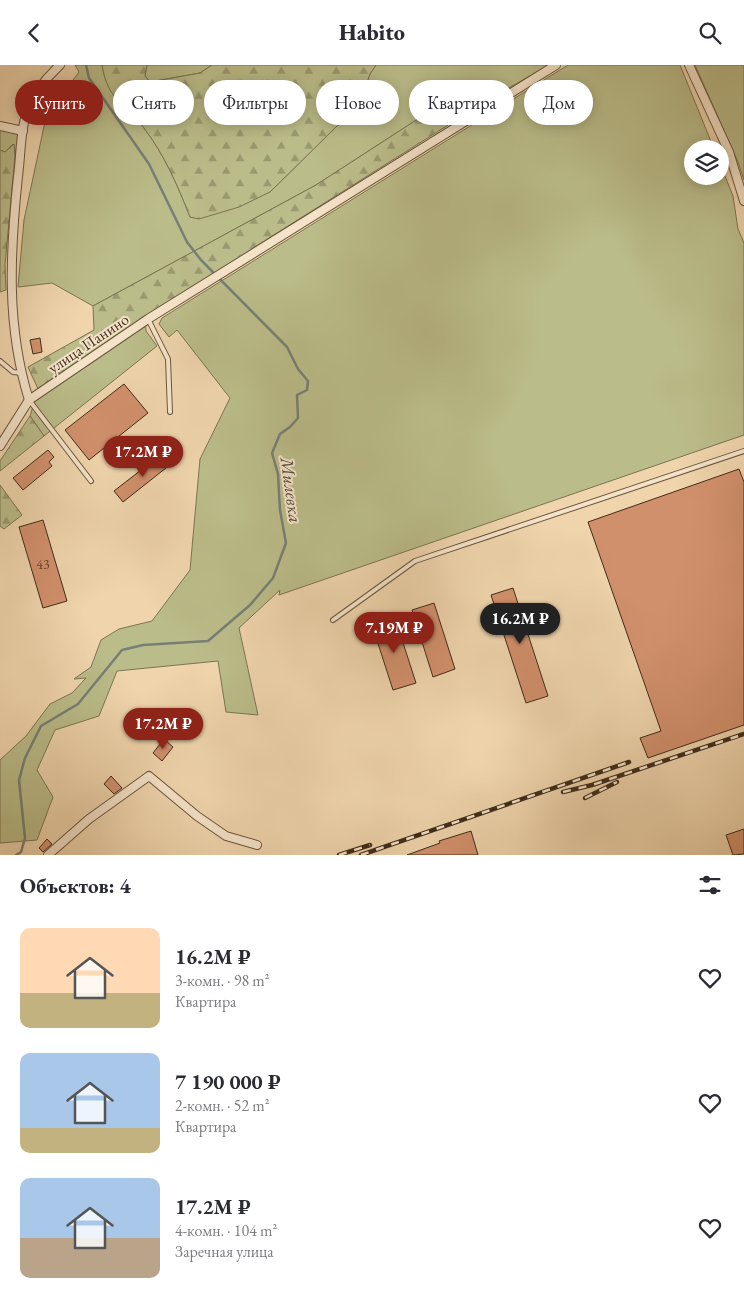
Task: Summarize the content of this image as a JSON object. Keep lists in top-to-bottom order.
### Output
{
  "streets": {
    "street": ["улица Панино"]
  },
  "water": ["Милевка"],
  "house_numbers": ["43"],
  "page": {
    "header": "Habito",
    "chip": [
      "Купить",
      "Снять",
      "Фильтры",
      "Новое",
      "Квартира",
      "Дом"
    ],
    "price": [
      "17.2M ₽",
      "16.2M ₽",
      "7.19M ₽",
      "17.2M ₽"
    ],
    "heading": "Объектов: 4",
    "list": [
      {
        "name": "16.2M ₽",
        "note": "3-комн. · 98 m² · Квартира"
      },
      {
        "name": "7 190 000 ₽",
        "note": "2-комн. · 52 m² · Квартира"
      },
      {
        "name": "17.2M ₽",
        "note": "4-комн. · 104 m² · Заречная улица"
      }
    ]
  }
}
